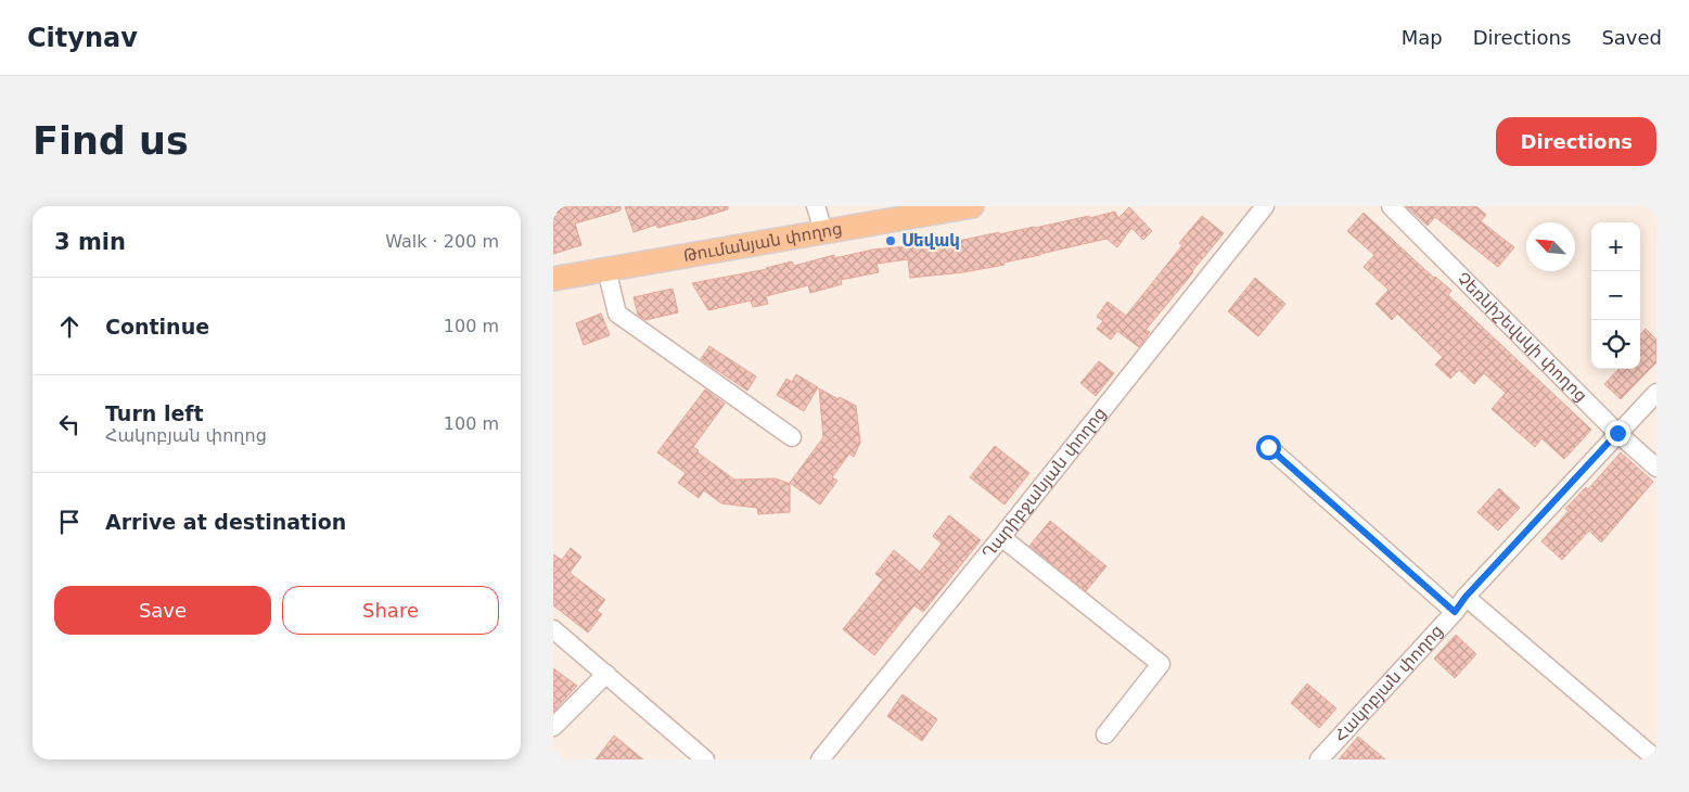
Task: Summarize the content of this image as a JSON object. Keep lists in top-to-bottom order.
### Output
{
  "streets": {
    "main road": ["Թումանյան փողոց"],
    "street": ["Չեռնիշեվսկի փողոց", "Ղարիբջանյան փողոց", "Հակոբյան փողոց"]
  },
  "crossings": [
    ["Չեռնիշեվսկի փողոց", "Հակոբյան փողոց"]
  ],
  "places": ["Սեվակ"],
  "north": "top left",
  "page": {
    "header": "Citynav",
    "nav": ["Map", "Directions", "Saved"],
    "buttons": [
      "Directions",
      ["Save", "Share"]
    ],
    "title": "Find us",
    "heading": ["3 min", "Walk · 200 m"],
    "map_buttons": ["+", "−"],
    "list": [
      ["Continue", "100 m"],
      ["Turn left", "Հակոբյան փողոց", "100 m"],
      "Arrive at destination"
    ]
  }
}
